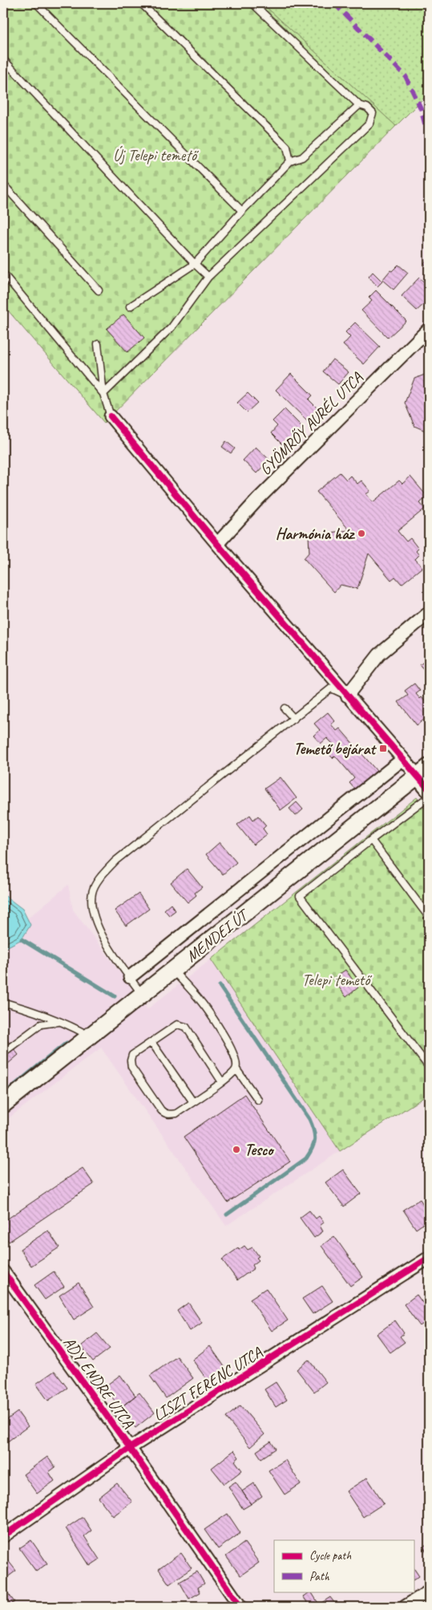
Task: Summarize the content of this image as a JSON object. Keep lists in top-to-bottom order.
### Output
{
  "streets": {
    "main road": ["MENDEI ÚT"],
    "street": ["GYÖMRŐY AURÉL UTCA", "ADY ENDRE UTCA", "LISZT FERENC UTCA"]
  },
  "crossings": [
    ["ADY ENDRE UTCA", "LISZT FERENC UTCA"]
  ],
  "parks": ["Új Telepi temető", "Telepi temető"],
  "places": {
    "other": ["Harmónia ház", "Tesco"],
    "transit": ["Temető bejárat"]
  },
  "legend": ["Cycle path", "Path"]
}
